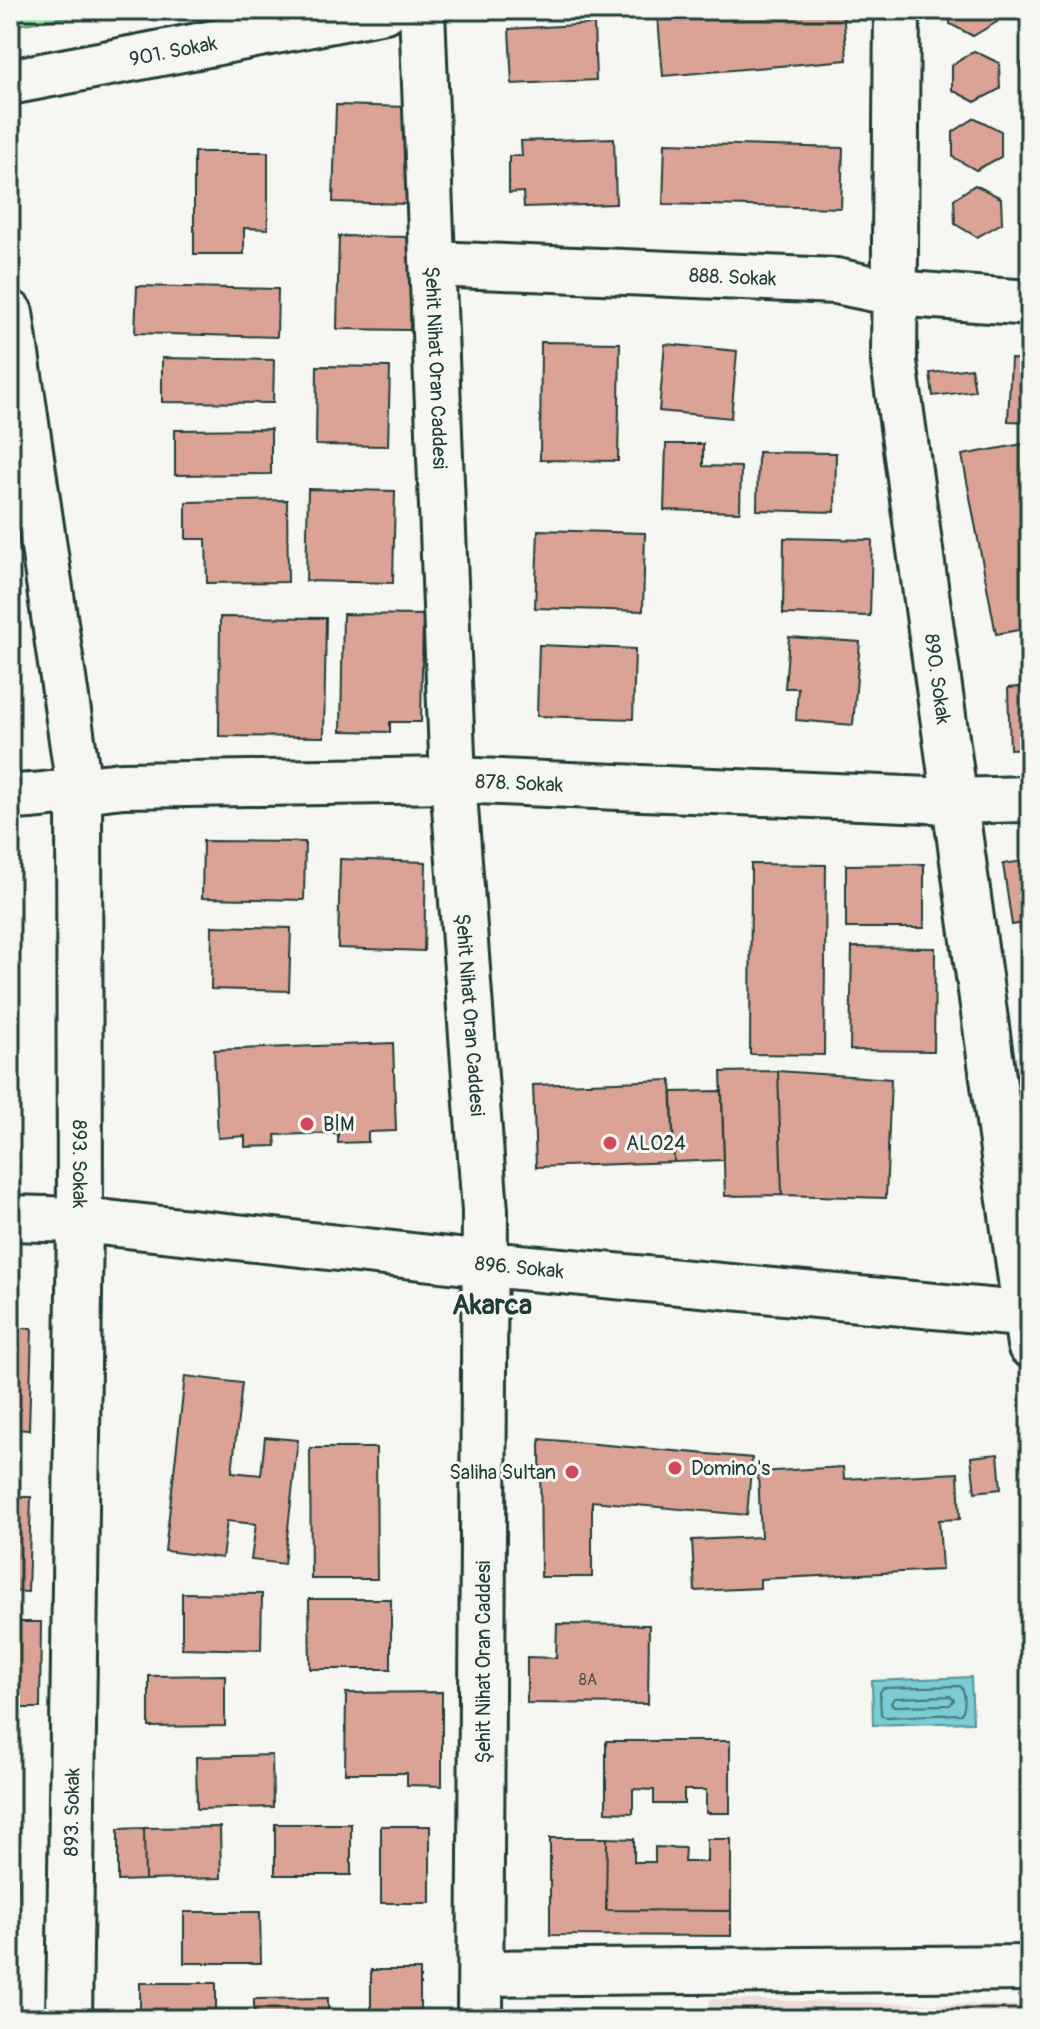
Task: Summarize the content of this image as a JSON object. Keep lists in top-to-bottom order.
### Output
{
  "streets": {
    "street": [
      "901. Sokak",
      "888. Sokak",
      "Şehit Nihat Oran Caddesi",
      "890. Sokak",
      "878. Sokak",
      "893. Sokak",
      "896. Sokak"
    ]
  },
  "crossings": [
    ["888. Sokak", "Şehit Nihat Oran Caddesi"],
    ["888. Sokak", "890. Sokak"],
    ["Şehit Nihat Oran Caddesi", "878. Sokak"],
    ["Şehit Nihat Oran Caddesi", "896. Sokak"],
    ["890. Sokak", "878. Sokak"],
    ["890. Sokak", "896. Sokak"],
    ["878. Sokak", "893. Sokak"],
    ["893. Sokak", "896. Sokak"]
  ],
  "districts": ["Akarca"],
  "places": [
    "BİM",
    "ALO24",
    "Domino's",
    "Saliha Sultan"
  ],
  "house_numbers": ["8A"]
}
